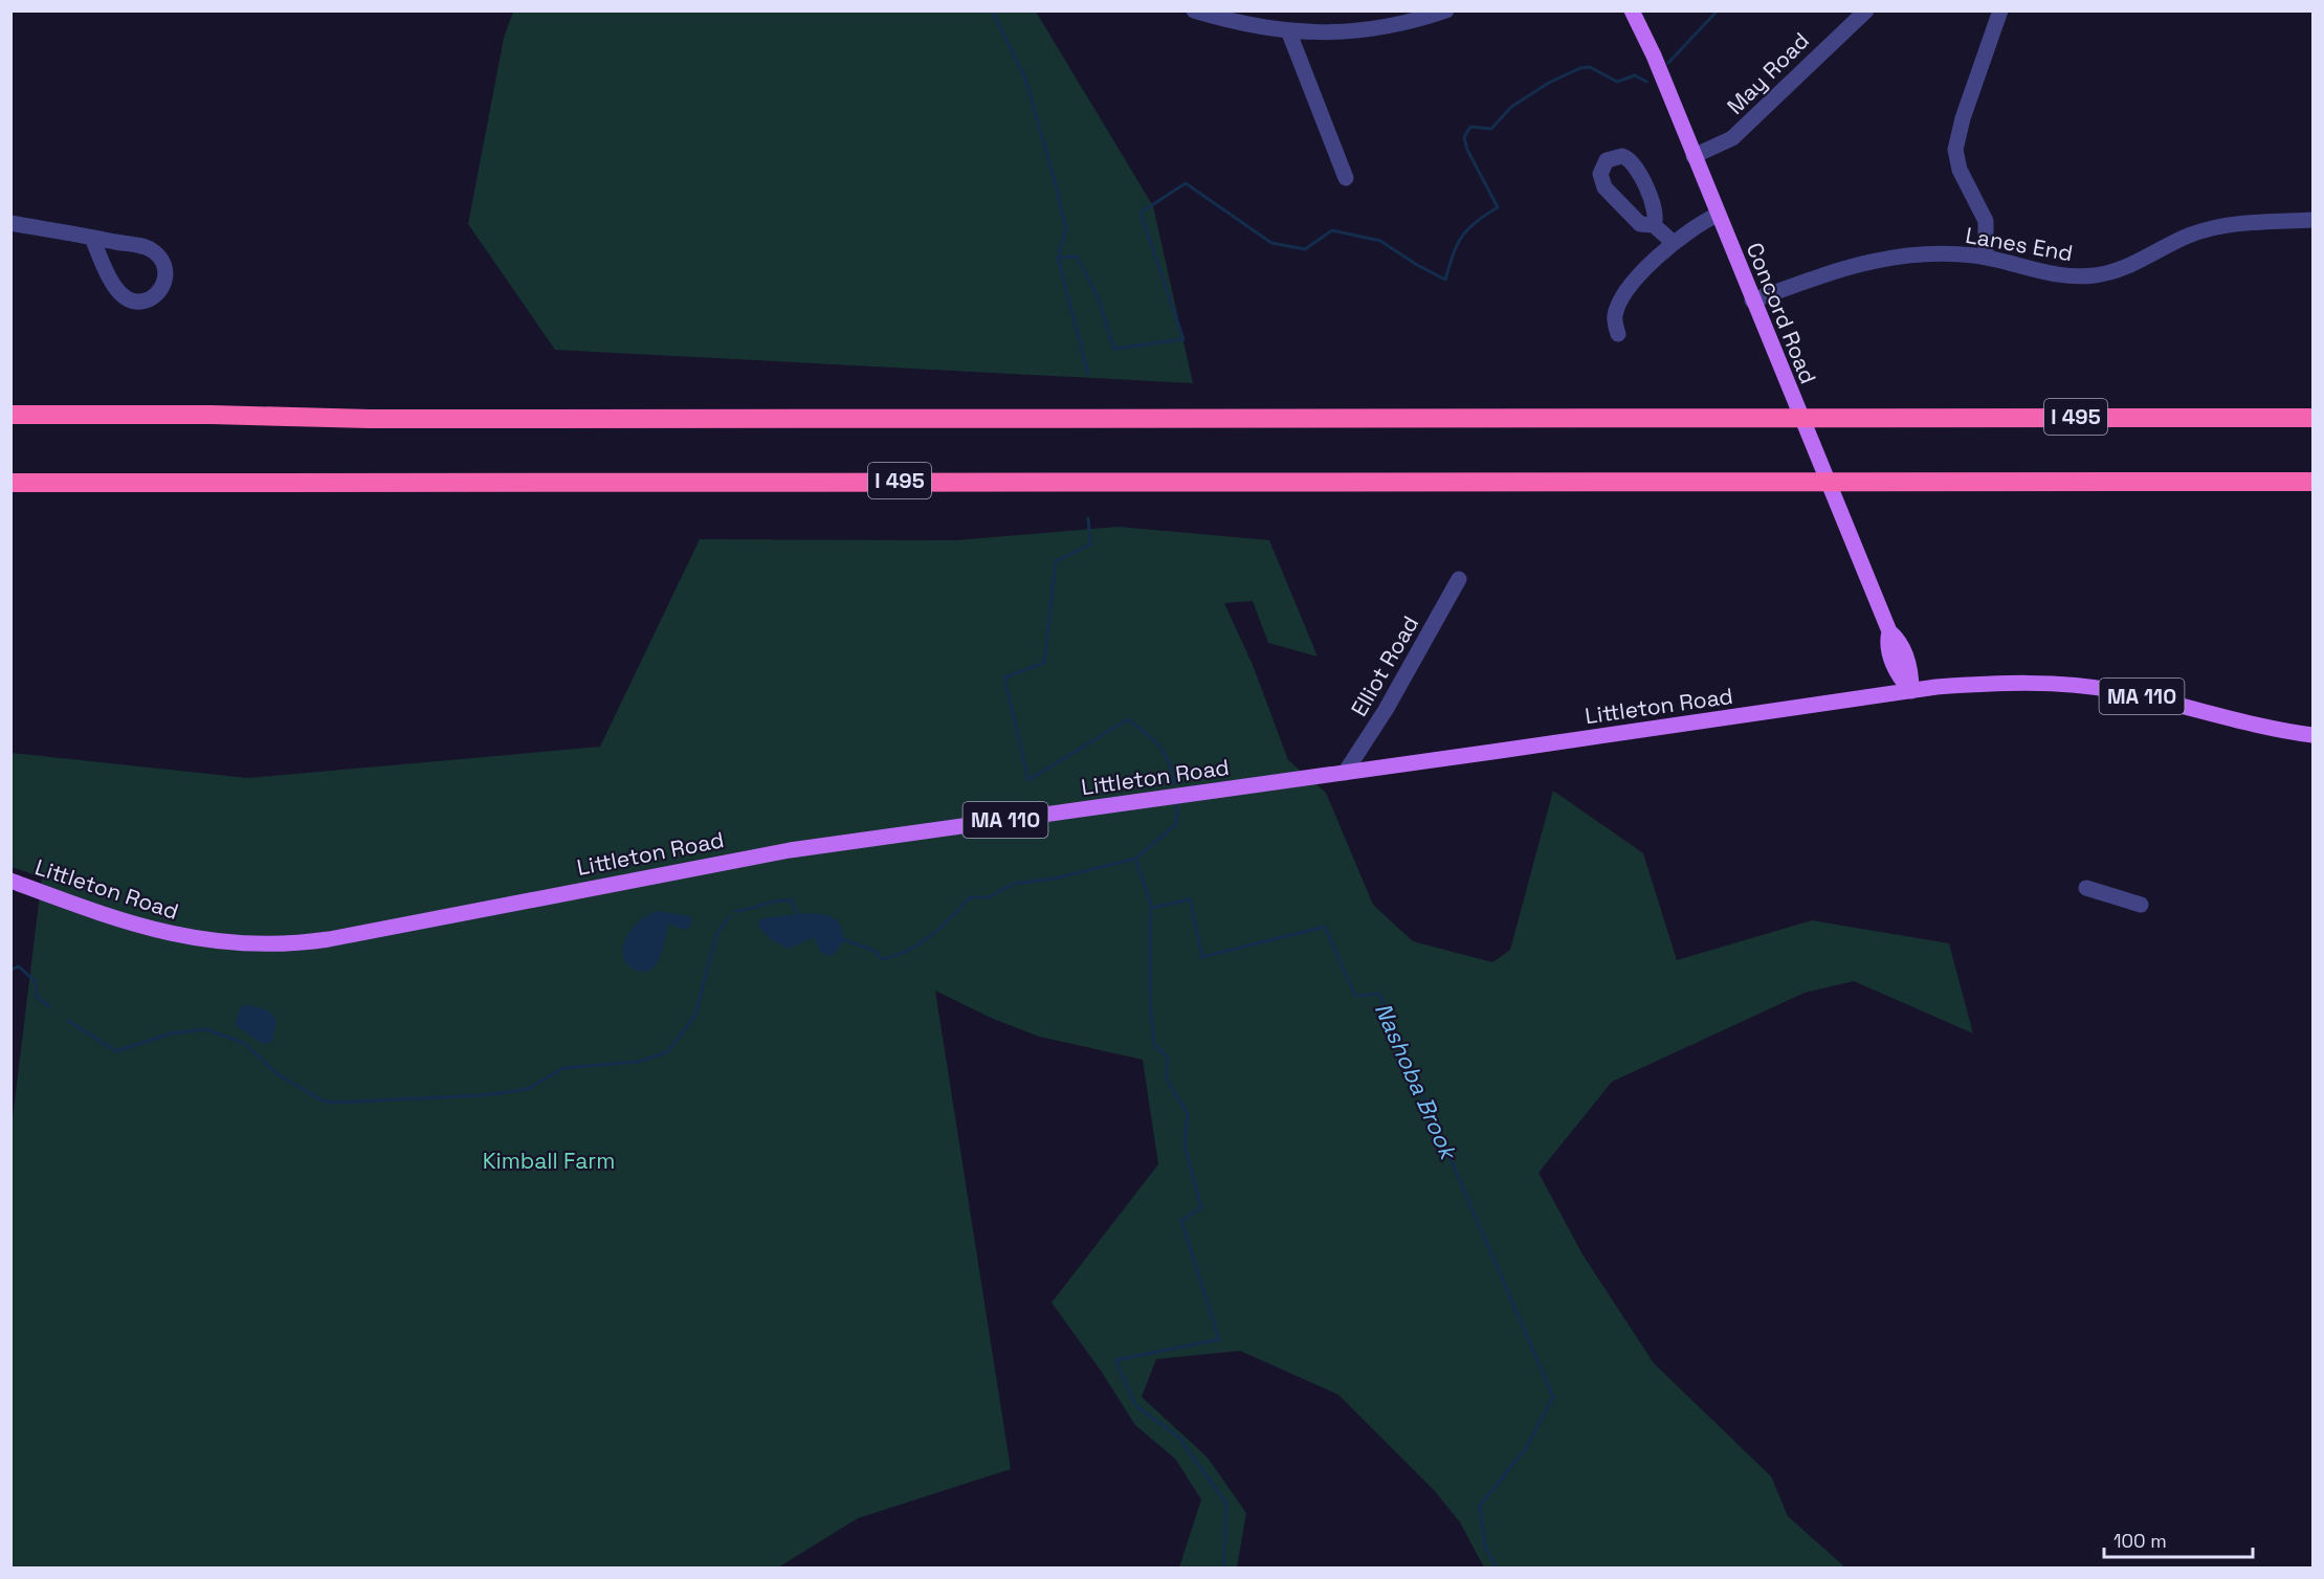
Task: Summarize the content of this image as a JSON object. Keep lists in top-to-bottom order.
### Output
{
  "streets": {
    "highway": ["I 495"],
    "main road": ["Concord Road", "MA 110", "Littleton Road"],
    "street": ["May Road", "Lanes End", "Elliot Road"]
  },
  "crossings": [
    ["May Road", "Concord Road"],
    ["Lanes End", "Concord Road"],
    ["Concord Road", "Littleton Road"],
    ["Elliot Road", "Littleton Road"]
  ],
  "water": ["Nashoba Brook"],
  "parks": ["Kimball Farm"],
  "scale_bar": "100 m"
}
